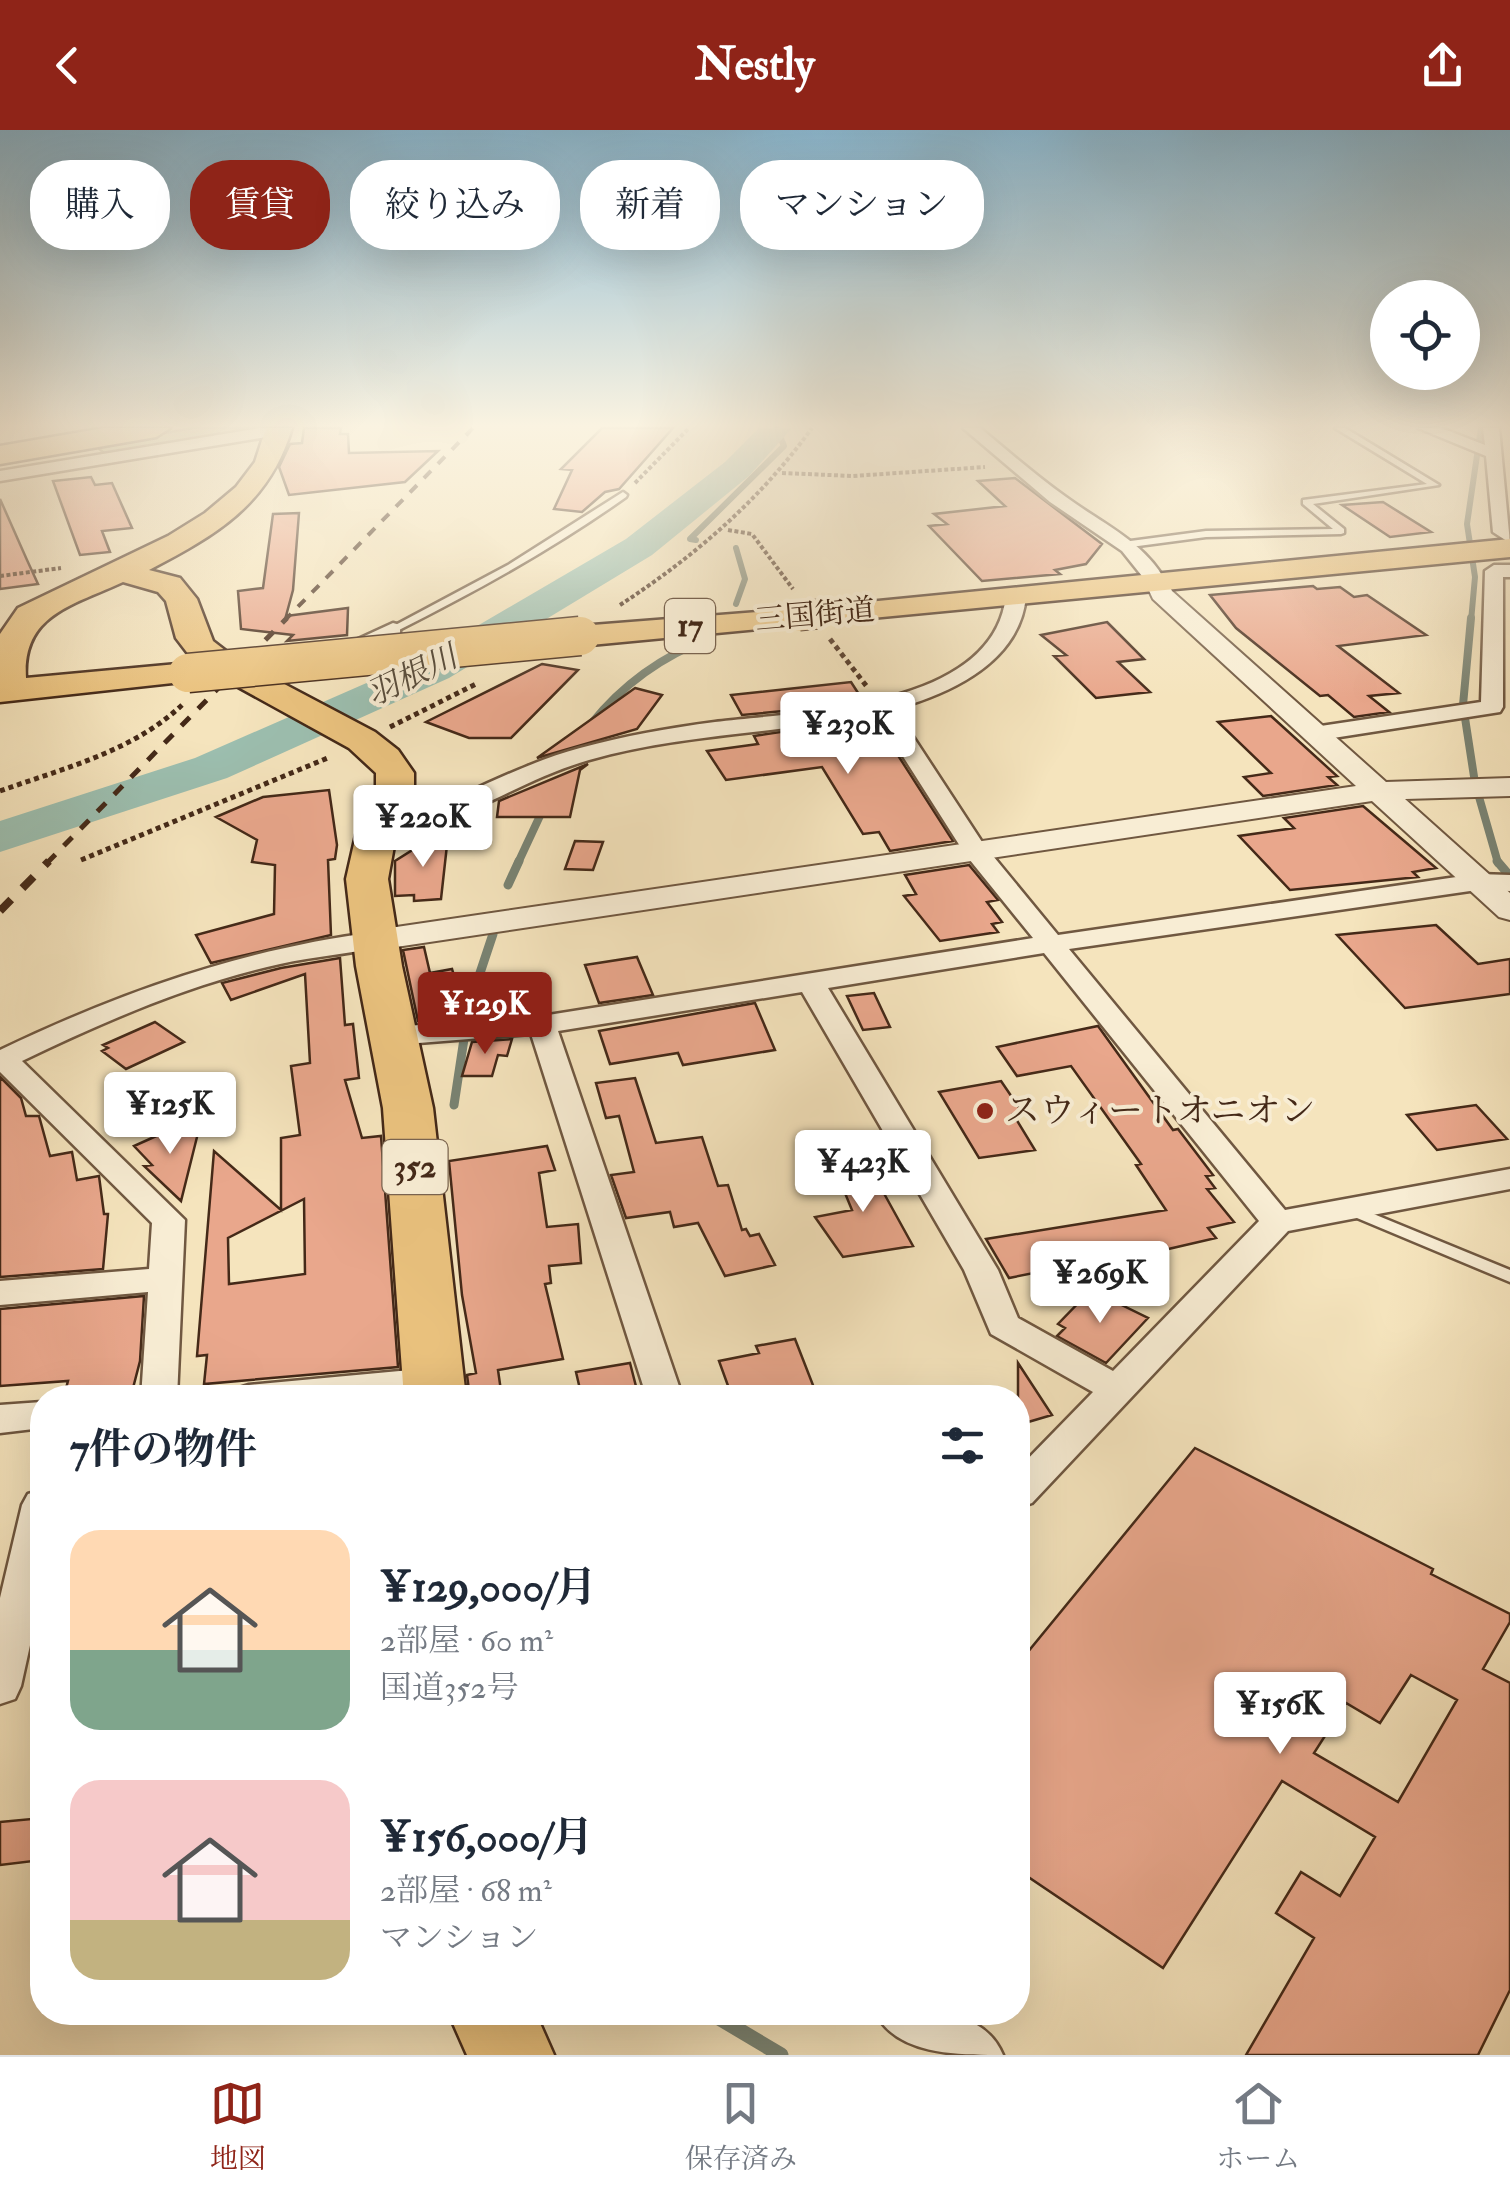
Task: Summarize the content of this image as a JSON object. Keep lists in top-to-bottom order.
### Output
{
  "streets": {
    "highway": ["三国街道", "17", "352"]
  },
  "water": ["羽根川"],
  "places": ["スウィートオニオン"],
  "page": {
    "header": "Nestly",
    "chip": [
      "購入",
      "賃貸",
      "絞り込み",
      "新着",
      "マンション"
    ],
    "price": [
      "¥230K",
      "¥220K",
      "¥129K",
      "¥125K",
      "¥423K",
      "¥269K",
      "¥156K"
    ],
    "heading": "7件の物件",
    "list": [
      {
        "name": "¥129,000/月",
        "note": "2部屋 · 60 m² · 国道352号"
      },
      {
        "name": "¥156,000/月",
        "note": "2部屋 · 68 m² · マンション"
      }
    ],
    "tabs": ["地図", "保存済み", "ホーム"]
  }
}
